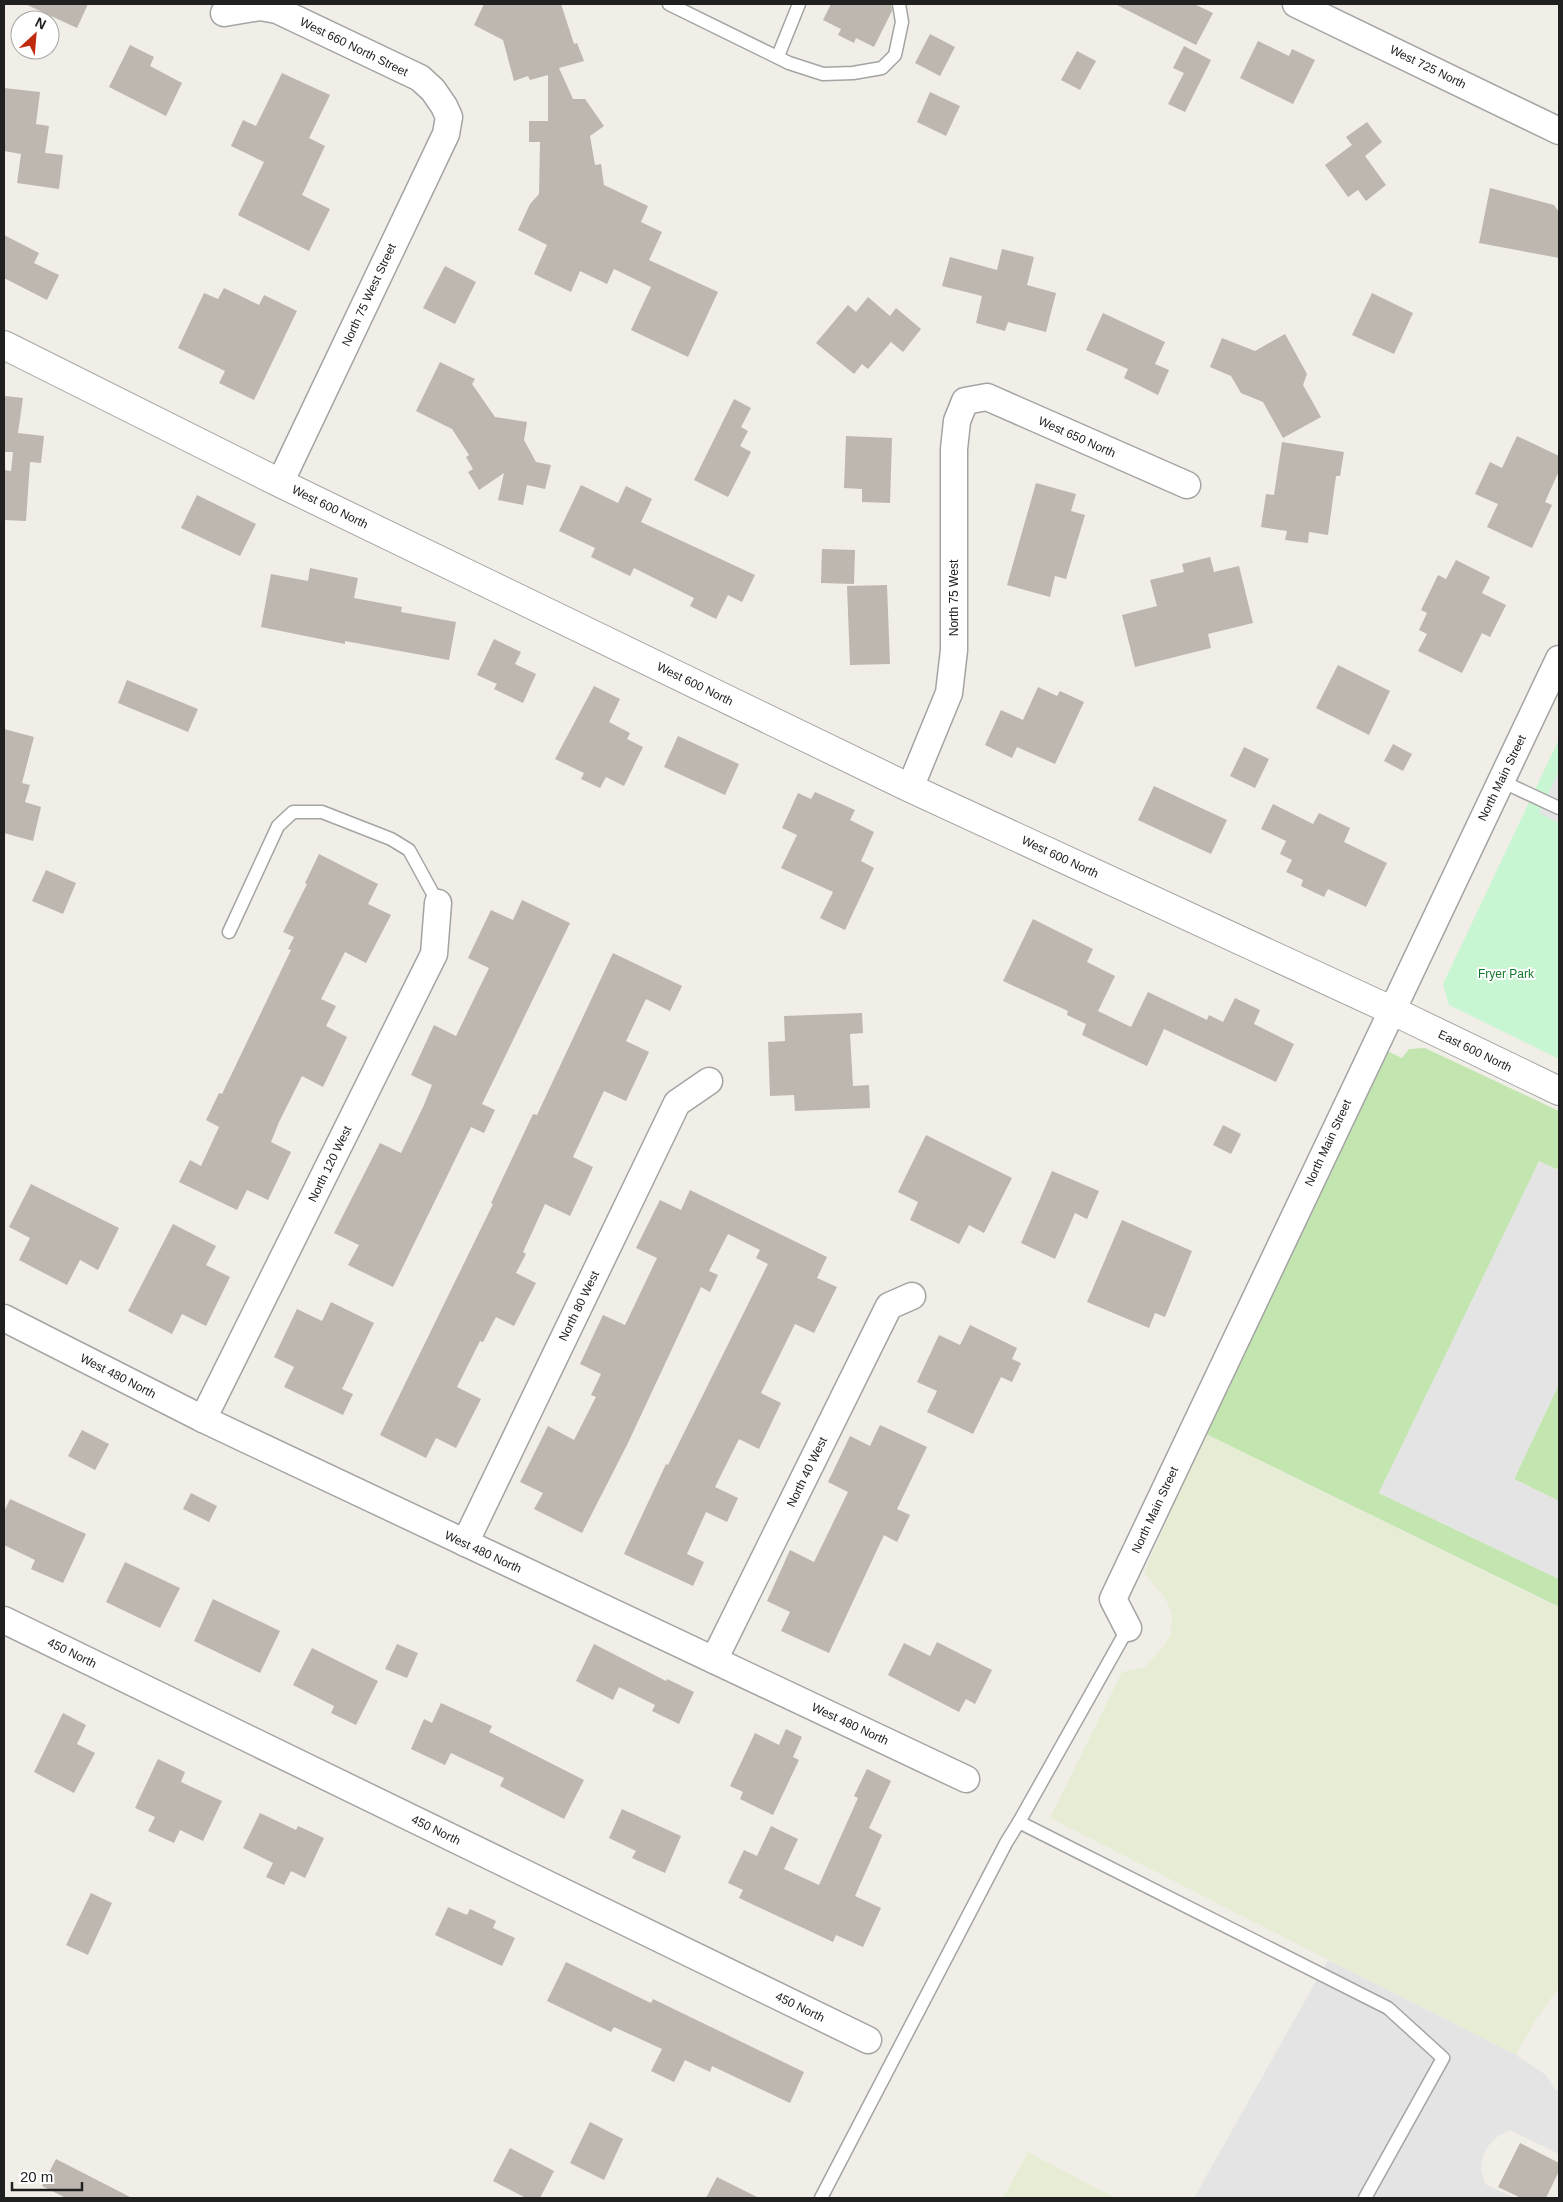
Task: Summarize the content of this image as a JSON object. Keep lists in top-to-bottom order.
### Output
{
  "streets": {
    "street": [
      "West 660 North Street",
      "West 725 North",
      "North 75 West Street",
      "West 650 North",
      "West 600 North",
      "North 75 West",
      "North Main Street",
      "East 600 North",
      "North 120 West",
      "North 80 West",
      "West 480 North",
      "North 40 West",
      "450 North"
    ]
  },
  "crossings": [
    ["West 660 North Street", "North 75 West Street"],
    ["North 75 West Street", "West 600 North"],
    ["West 650 North", "North 75 West"],
    ["West 600 North", "North 75 West"],
    ["West 600 North", "North Main Street"],
    ["West 600 North", "East 600 North"],
    ["North Main Street", "East 600 North"],
    ["North 120 West", "West 480 North"],
    ["North 80 West", "West 480 North"],
    ["West 480 North", "North 40 West"]
  ],
  "parks": ["Fryer Park"],
  "scale_bar": "20 m",
  "north": "top right"
}
